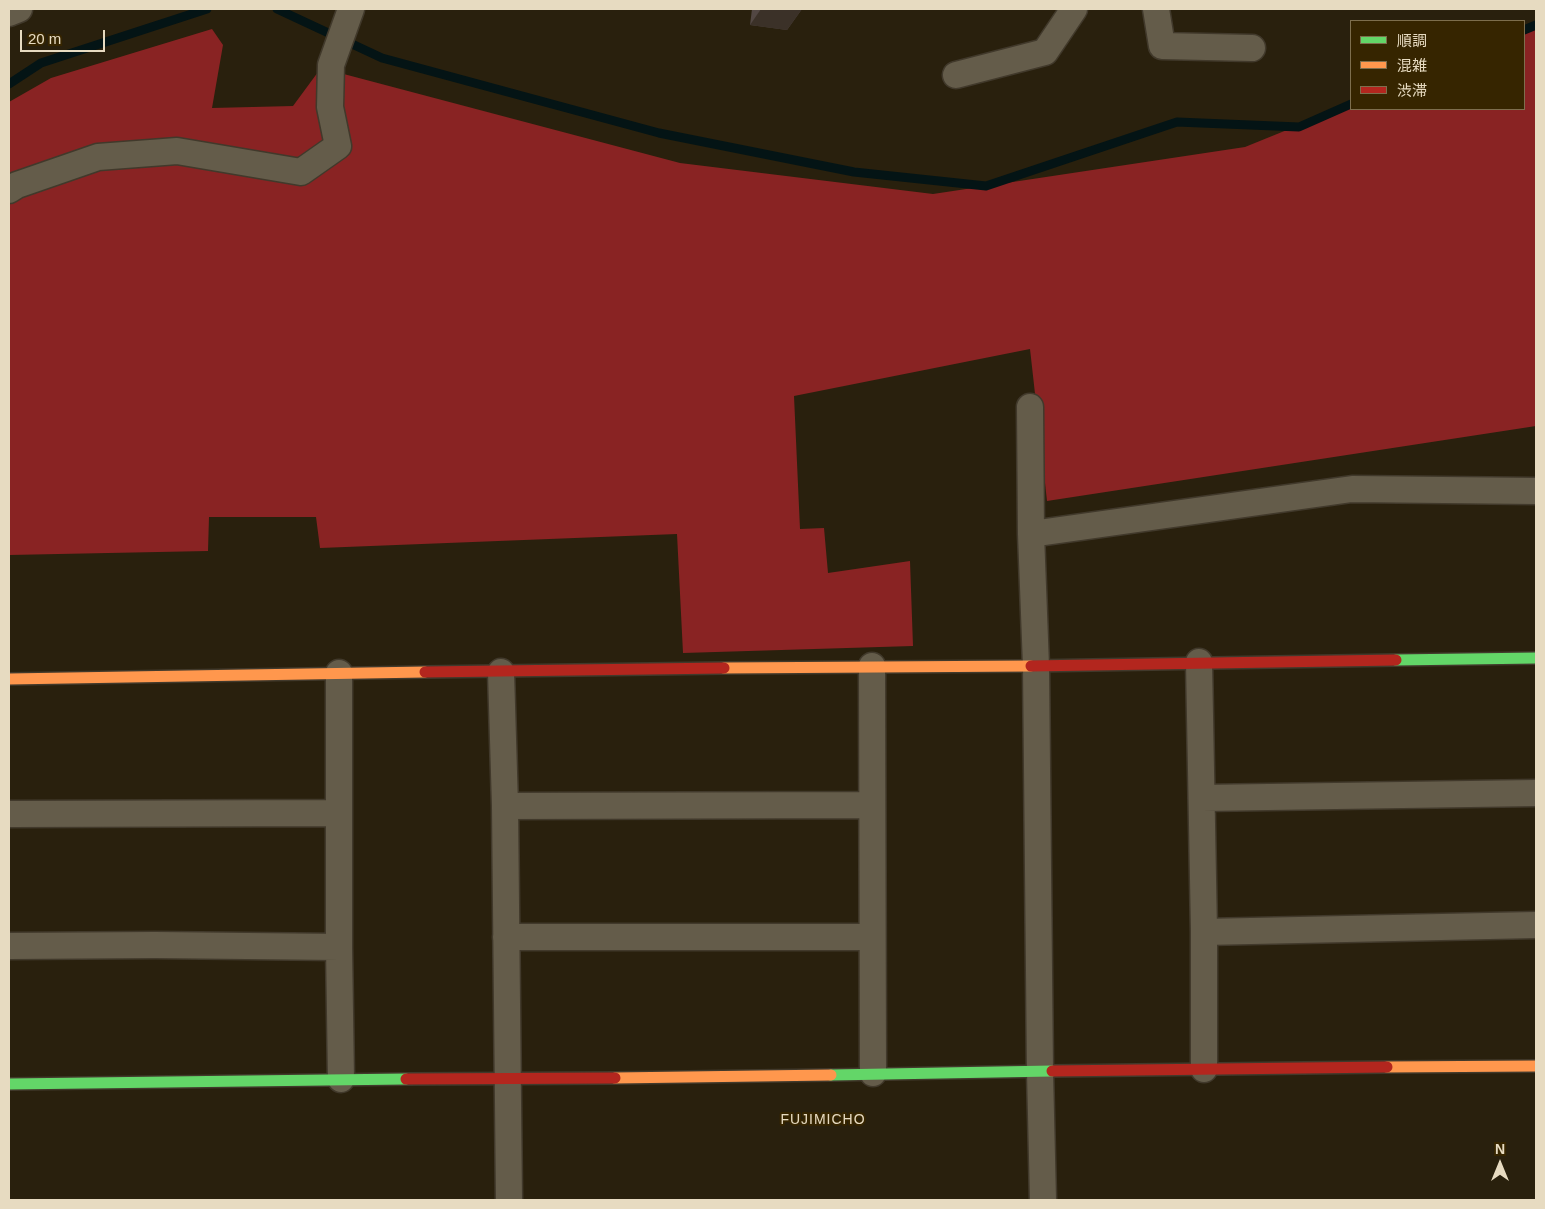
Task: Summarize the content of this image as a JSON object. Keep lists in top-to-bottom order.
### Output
{
  "districts": ["FUJIMICHO"],
  "legend": ["順調", "混雑", "渋滞"],
  "scale_bar": "20 m",
  "north": "top"
}
